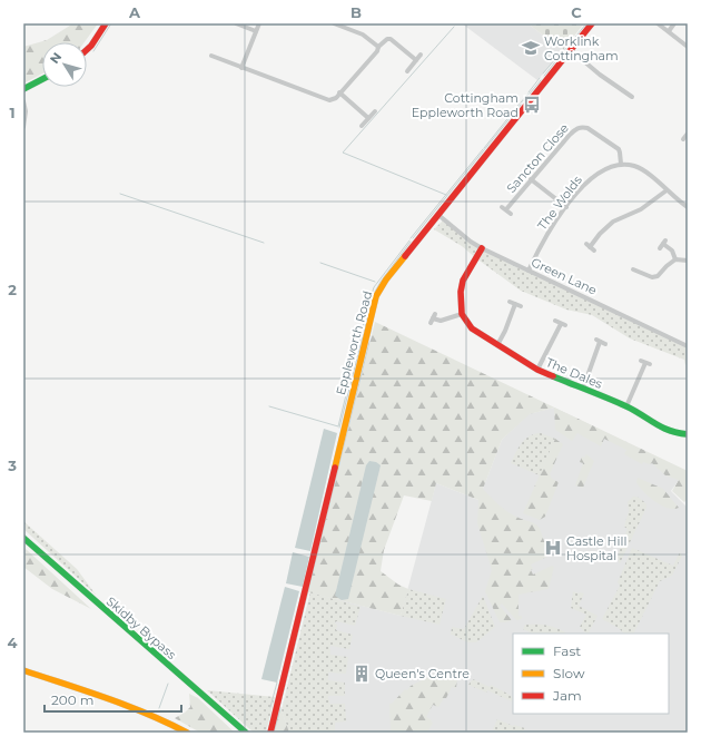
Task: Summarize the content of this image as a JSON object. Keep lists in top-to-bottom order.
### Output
{
  "streets": {
    "main road": ["Eppleworth Road", "The Dales", "Skidby Bypass"],
    "street": ["Sancton Close", "The Wolds", "Green Lane"]
  },
  "crossings": [
    ["Sancton Close", "The Wolds"],
    ["The Wolds", "Green Lane"],
    ["Green Lane", "Eppleworth Road"]
  ],
  "places": {
    "school or university": ["Worklink Cottingham"],
    "bus stop": ["Cottingham Eppleworth Road"],
    "hospital": ["Castle Hill Hospital"],
    "building": ["Queen's Centre"]
  },
  "legend": ["Fast", "Slow", "Jam"],
  "scale_bar": "200 m",
  "north": "top left",
  "grid": {
    "columns": ["A", "B", "C"],
    "rows": [
      "1",
      "2",
      "3",
      "4"
    ]
  }
}
